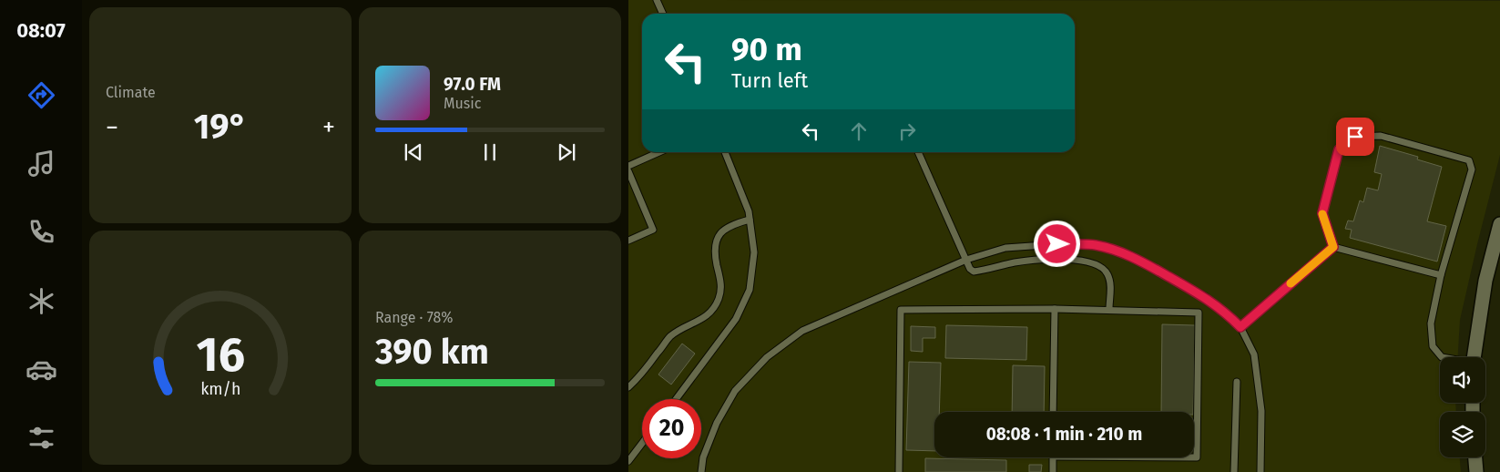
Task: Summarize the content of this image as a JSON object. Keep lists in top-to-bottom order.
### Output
{
  "page": {
    "tabs": "08:07",
    "tile": [
      "Climate",
      ["Range · 78%", "390 km"]
    ],
    "turn": ["90 m", "Turn left"],
    "song": ["97.0 FM", "Music"],
    "heat": ["−", "19°", "+"],
    "limit": "20",
    "trip": "08:08 · 1 min · 210 m",
    "gauge": ["16", "km/h"]
  }
}
